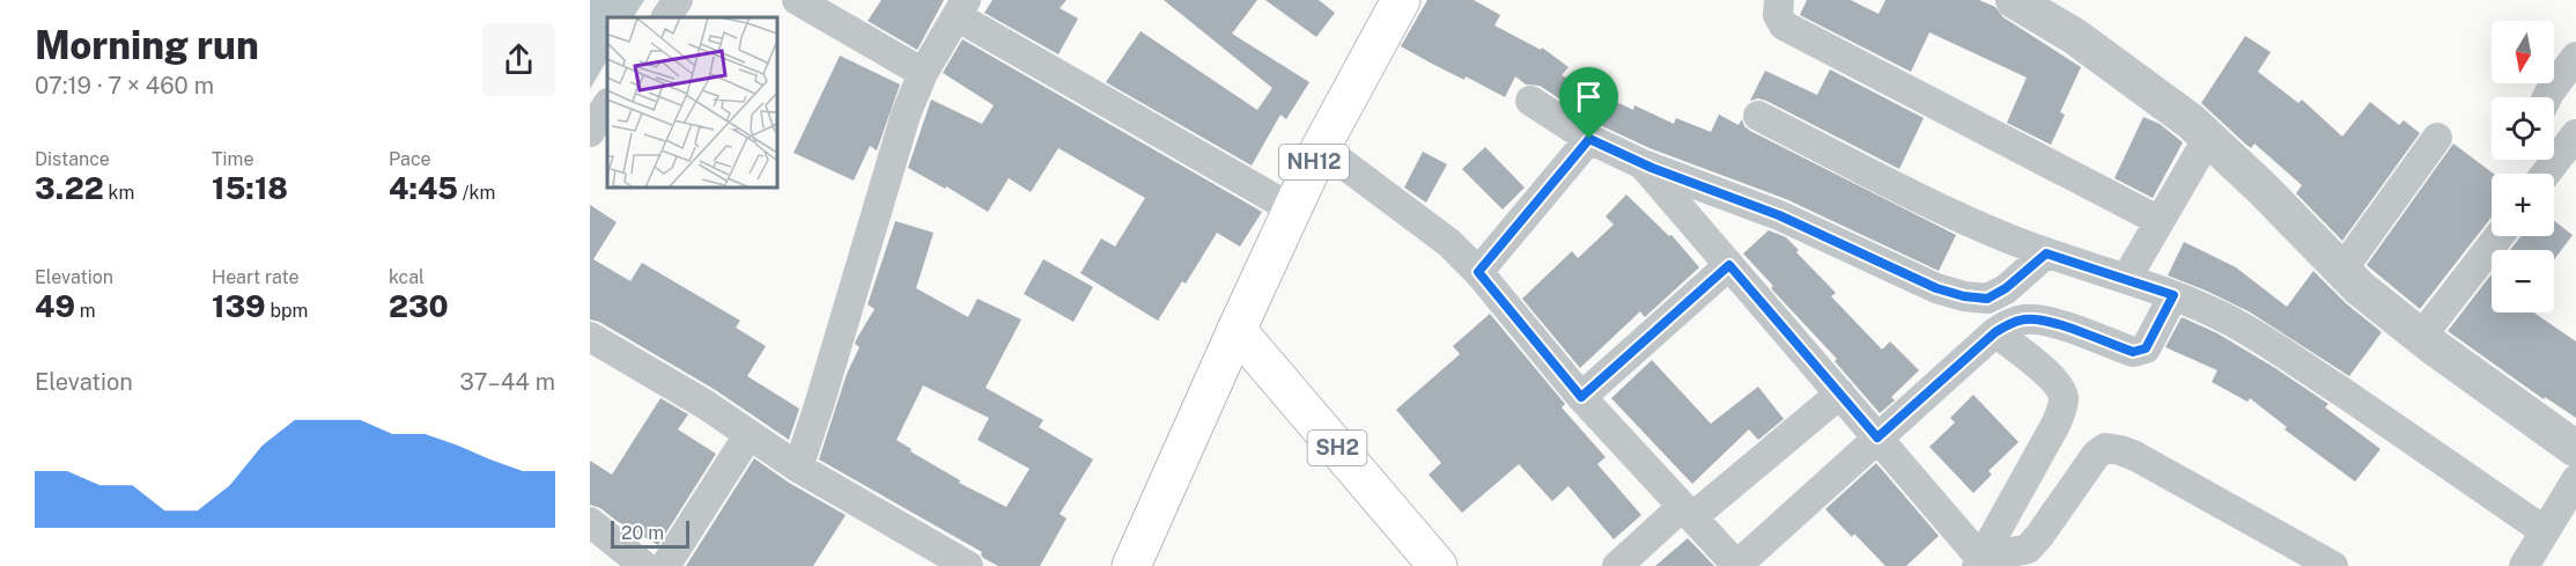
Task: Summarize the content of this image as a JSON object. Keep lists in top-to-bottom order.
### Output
{
  "streets": {
    "main road": ["NH12", "SH2"]
  },
  "crossings": [
    ["NH12", "SH2"]
  ],
  "scale_bar": "20 m",
  "north": "bottom",
  "page": {
    "heading": ["Morning run", "07:19 · 7 × 460 m"],
    "map_buttons": ["+", "−"],
    "stats": [
      ["Distance", "3.22 km"],
      ["Time", "15:18"],
      ["Pace", "4:45 /km"],
      ["Elevation", "49 m"],
      ["Heart rate", "139 bpm"],
      ["kcal", "230"]
    ],
    "chart": ["Elevation", "37–44 m"],
    "scale": "20 m"
  }
}
